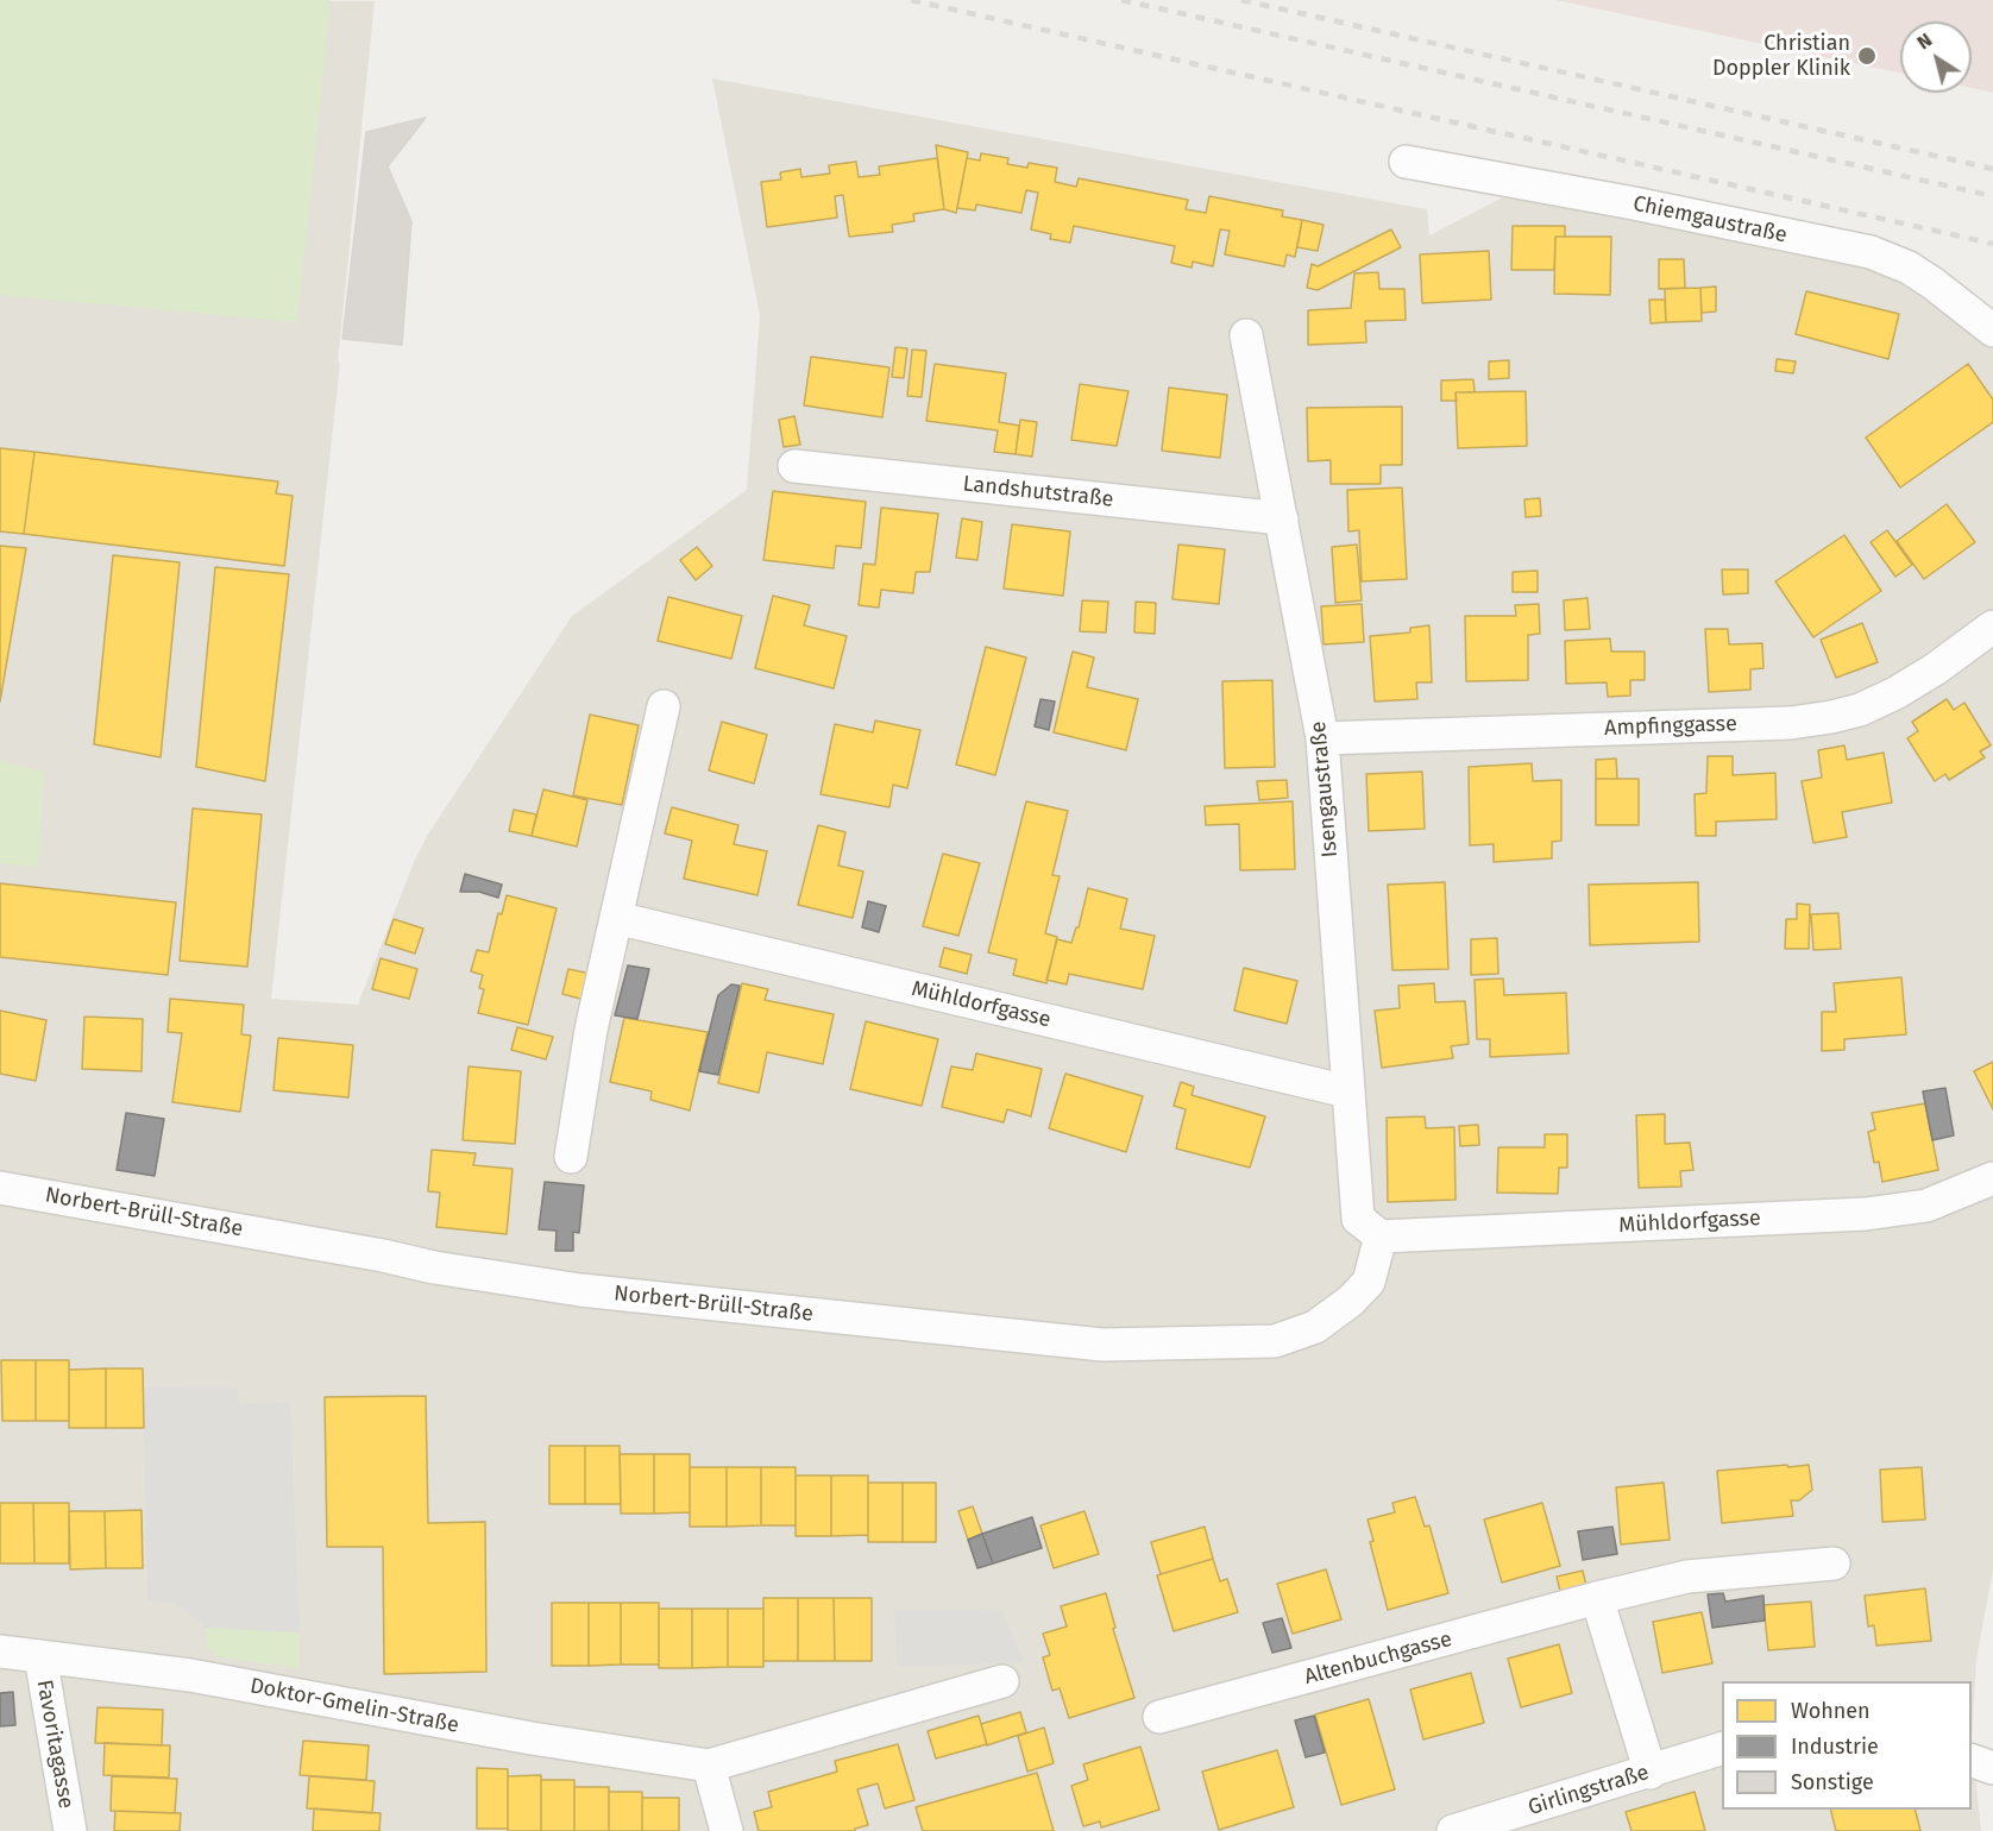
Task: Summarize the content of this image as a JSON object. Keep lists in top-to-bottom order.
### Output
{
  "streets": {
    "street": [
      "Chiemgaustraße",
      "Landshutstraße",
      "Ampfinggasse",
      "Isengaustraße",
      "Mühldorfgasse",
      "Norbert-Brüll-Straße",
      "Altenbuchgasse",
      "Doktor-Gmelin-Straße",
      "Favoritagasse",
      "Girlingstraße"
    ]
  },
  "crossings": [
    ["Landshutstraße", "Isengaustraße"],
    ["Ampfinggasse", "Isengaustraße"],
    ["Isengaustraße", "Mühldorfgasse"],
    ["Isengaustraße", "Norbert-Brüll-Straße"],
    ["Mühldorfgasse", "Norbert-Brüll-Straße"],
    ["Doktor-Gmelin-Straße", "Favoritagasse"]
  ],
  "places": ["Christian Doppler Klinik"],
  "legend": ["Wohnen", "Industrie", "Sonstige"],
  "north": "top left"
}
